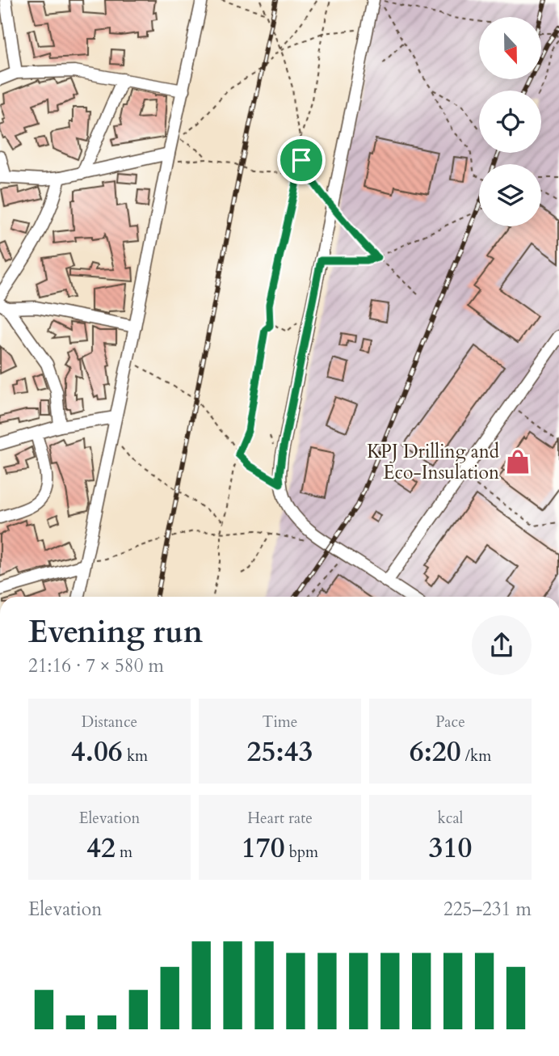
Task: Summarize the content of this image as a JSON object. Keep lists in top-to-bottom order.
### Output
{
  "places": {
    "shop": ["KPJ Drilling and Eco-Insulation"]
  },
  "north": "bottom",
  "page": {
    "heading": ["Evening run", "21:16 · 7 × 580 m"],
    "stats": [
      ["Distance", "4.06 km"],
      ["Time", "25:43"],
      ["Pace", "6:20 /km"],
      ["Elevation", "42 m"],
      ["Heart rate", "170 bpm"],
      ["kcal", "310"]
    ],
    "chart": ["Elevation", "225–231 m"]
  }
}
